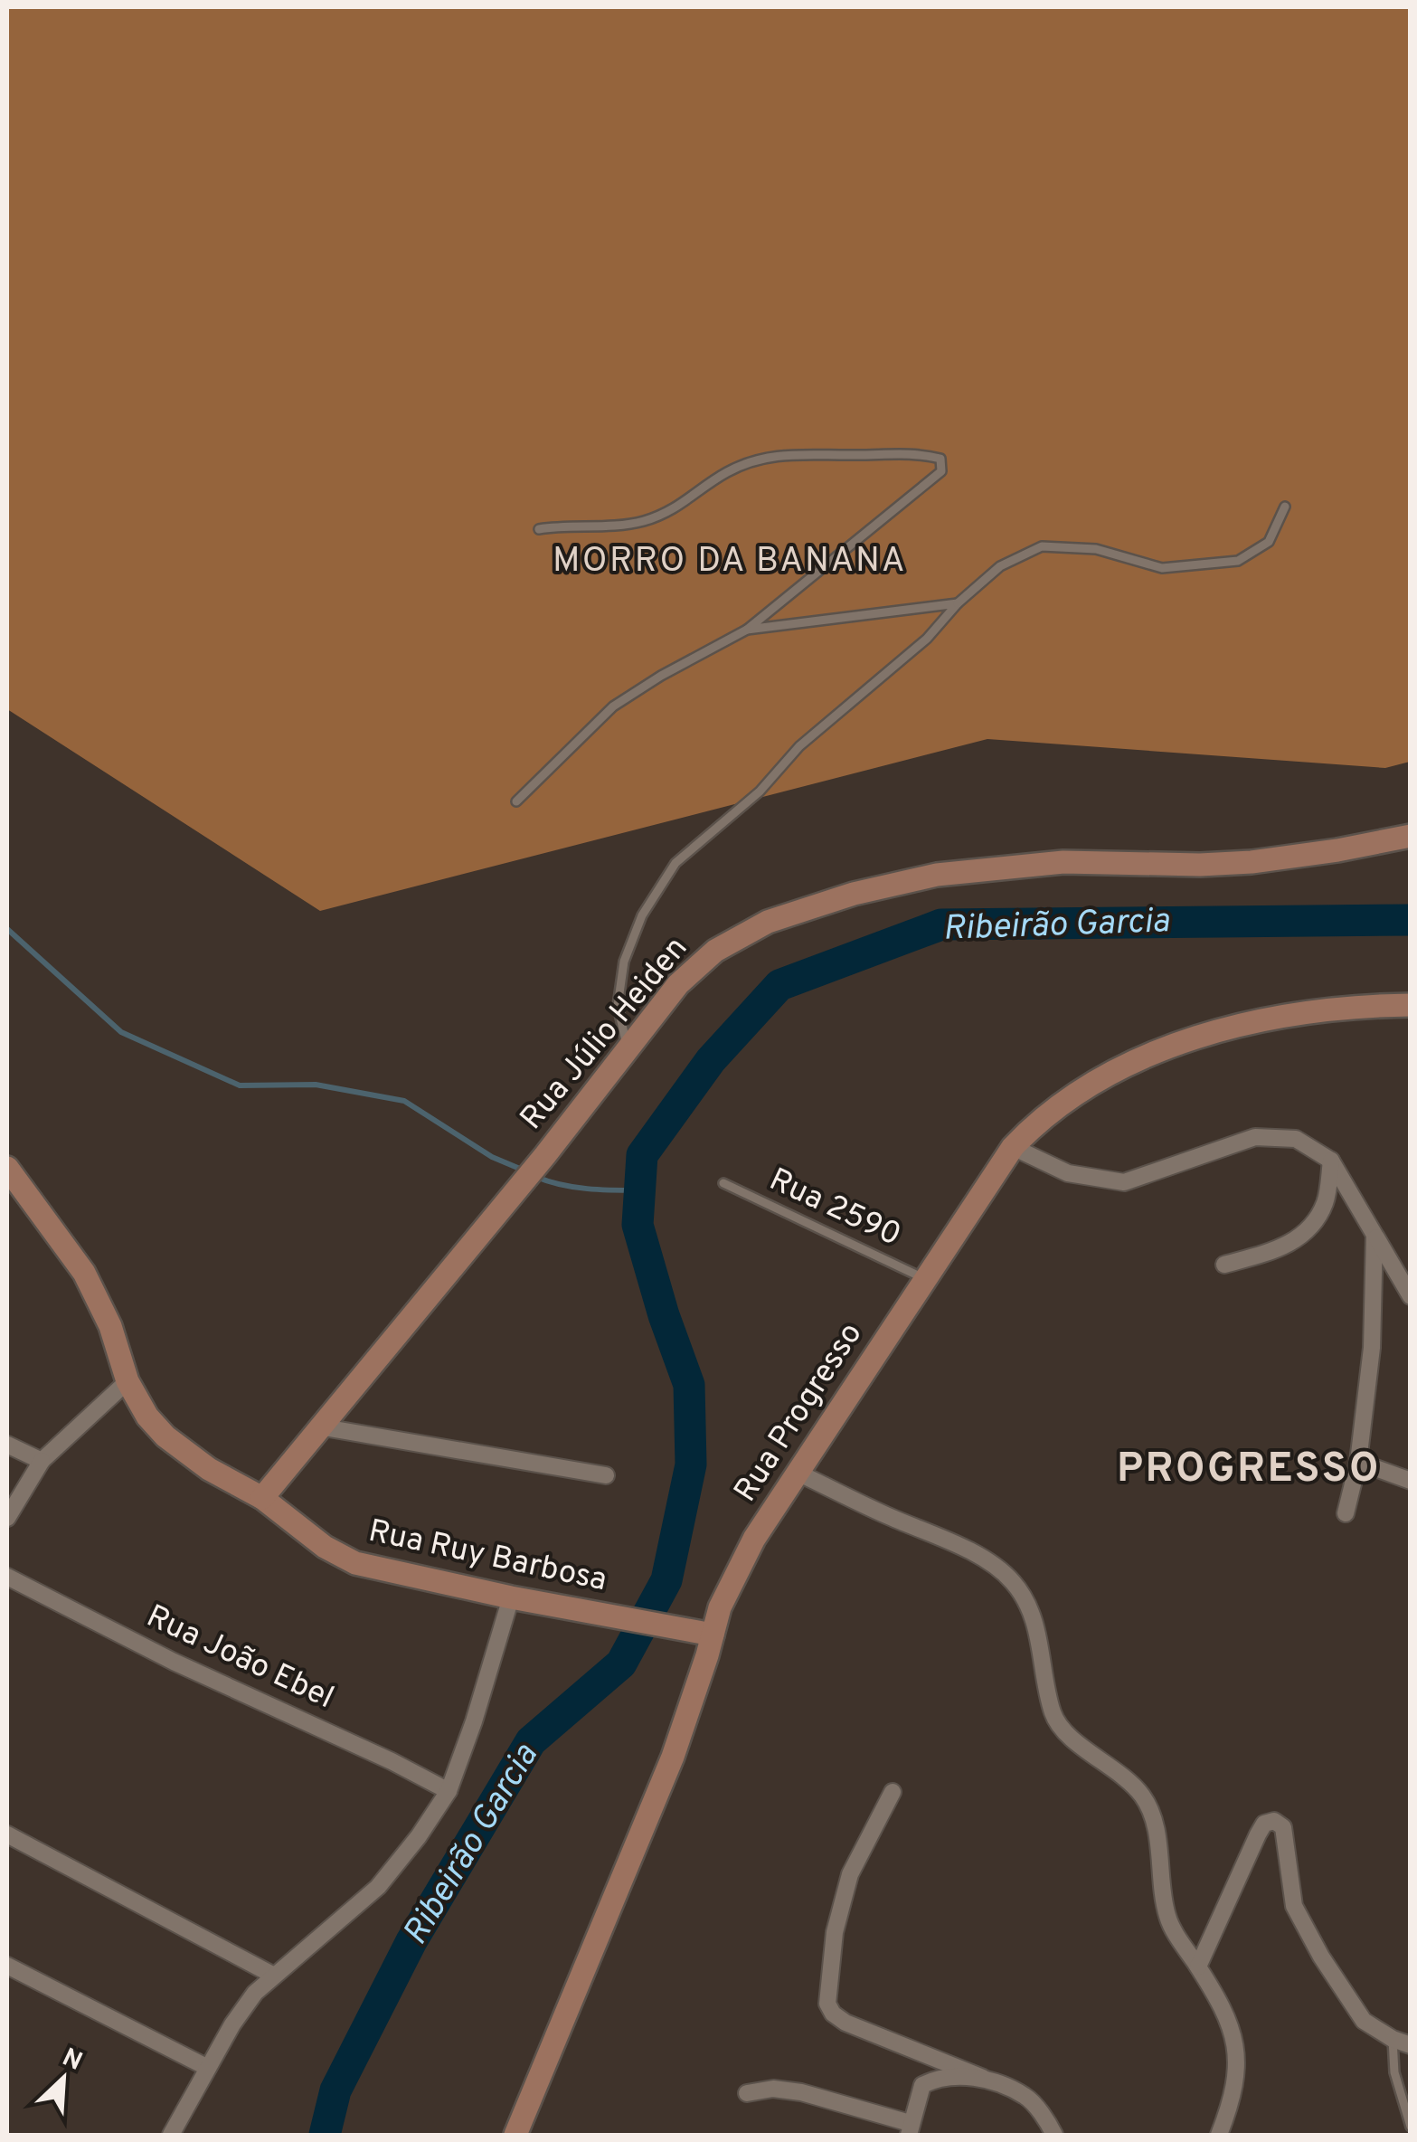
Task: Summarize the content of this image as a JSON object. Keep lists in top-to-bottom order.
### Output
{
  "streets": {
    "street": [
      "Rua Júlio Heiden",
      "Rua Progresso",
      "Rua Ruy Barbosa",
      "Rua João Ebel"
    ],
    "lane": ["Rua 2590"]
  },
  "crossings": [
    ["Rua Júlio Heiden", "Rua Ruy Barbosa"],
    ["Rua 2590", "Rua Progresso"],
    ["Rua Progresso", "Rua Ruy Barbosa"]
  ],
  "districts": ["MORRO DA BANANA", "PROGRESSO"],
  "water": ["Ribeirão Garcia"],
  "north": "top right"
}
